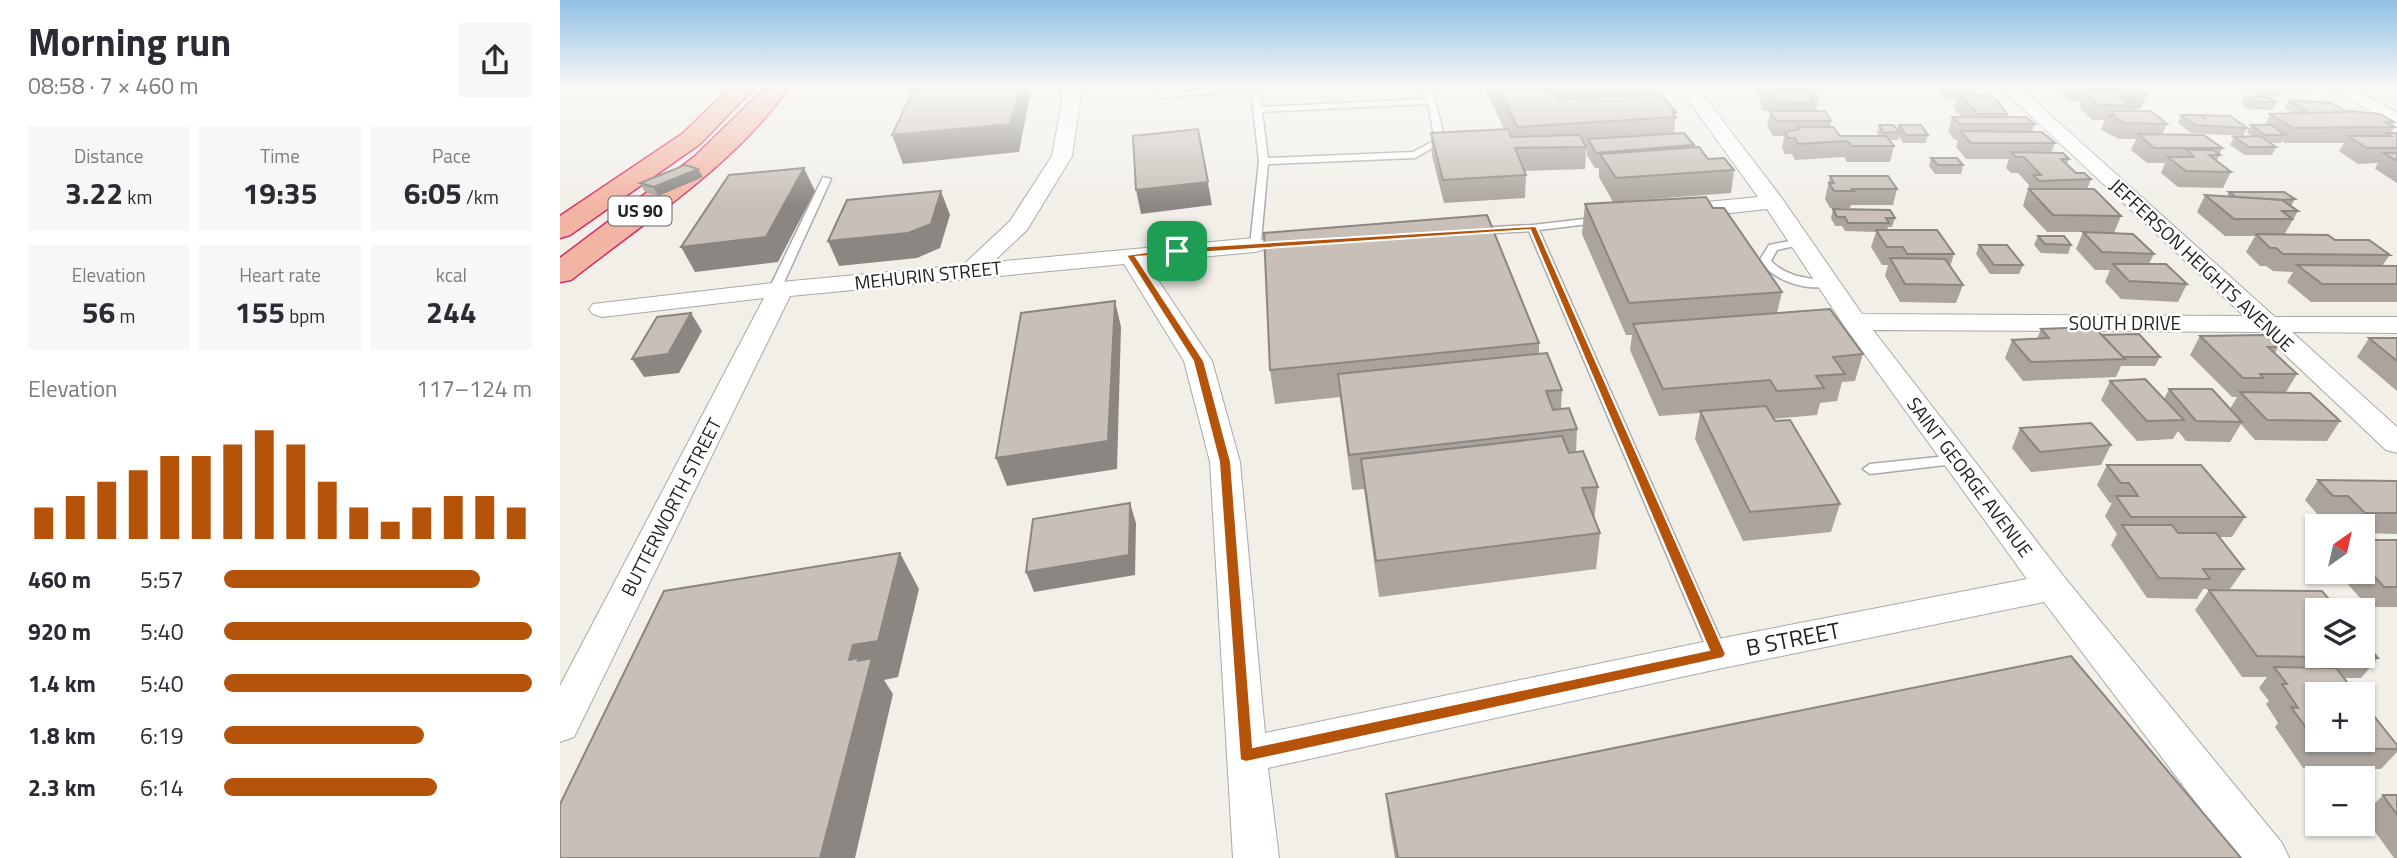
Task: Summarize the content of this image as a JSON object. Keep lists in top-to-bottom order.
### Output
{
  "streets": {
    "highway": ["US 90"],
    "street": [
      "JEFFERSON HEIGHTS AVENUE",
      "MEHURIN STREET",
      "SOUTH DRIVE",
      "SAINT GEORGE AVENUE",
      "BUTTERWORTH STREET",
      "B STREET"
    ]
  },
  "crossings": [
    ["JEFFERSON HEIGHTS AVENUE", "SOUTH DRIVE"],
    ["MEHURIN STREET", "BUTTERWORTH STREET"],
    ["SOUTH DRIVE", "SAINT GEORGE AVENUE"],
    ["SAINT GEORGE AVENUE", "B STREET"]
  ],
  "north": "top right",
  "page": {
    "heading": ["Morning run", "08:58 · 7 × 460 m"],
    "stats": [
      ["Distance", "3.22 km"],
      ["Time", "19:35"],
      ["Pace", "6:05 /km"],
      ["Elevation", "56 m"],
      ["Heart rate", "155 bpm"],
      ["kcal", "244"]
    ],
    "chart": ["Elevation", "117–124 m"],
    "map_buttons": ["+", "−"],
    "list": [
      {
        "name": "460 m",
        "note": "5:57"
      },
      {
        "name": "920 m",
        "note": "5:40"
      },
      {
        "name": "1.4 km",
        "note": "5:40"
      },
      {
        "name": "1.8 km",
        "note": "6:19"
      },
      {
        "name": "2.3 km",
        "note": "6:14"
      }
    ]
  }
}
